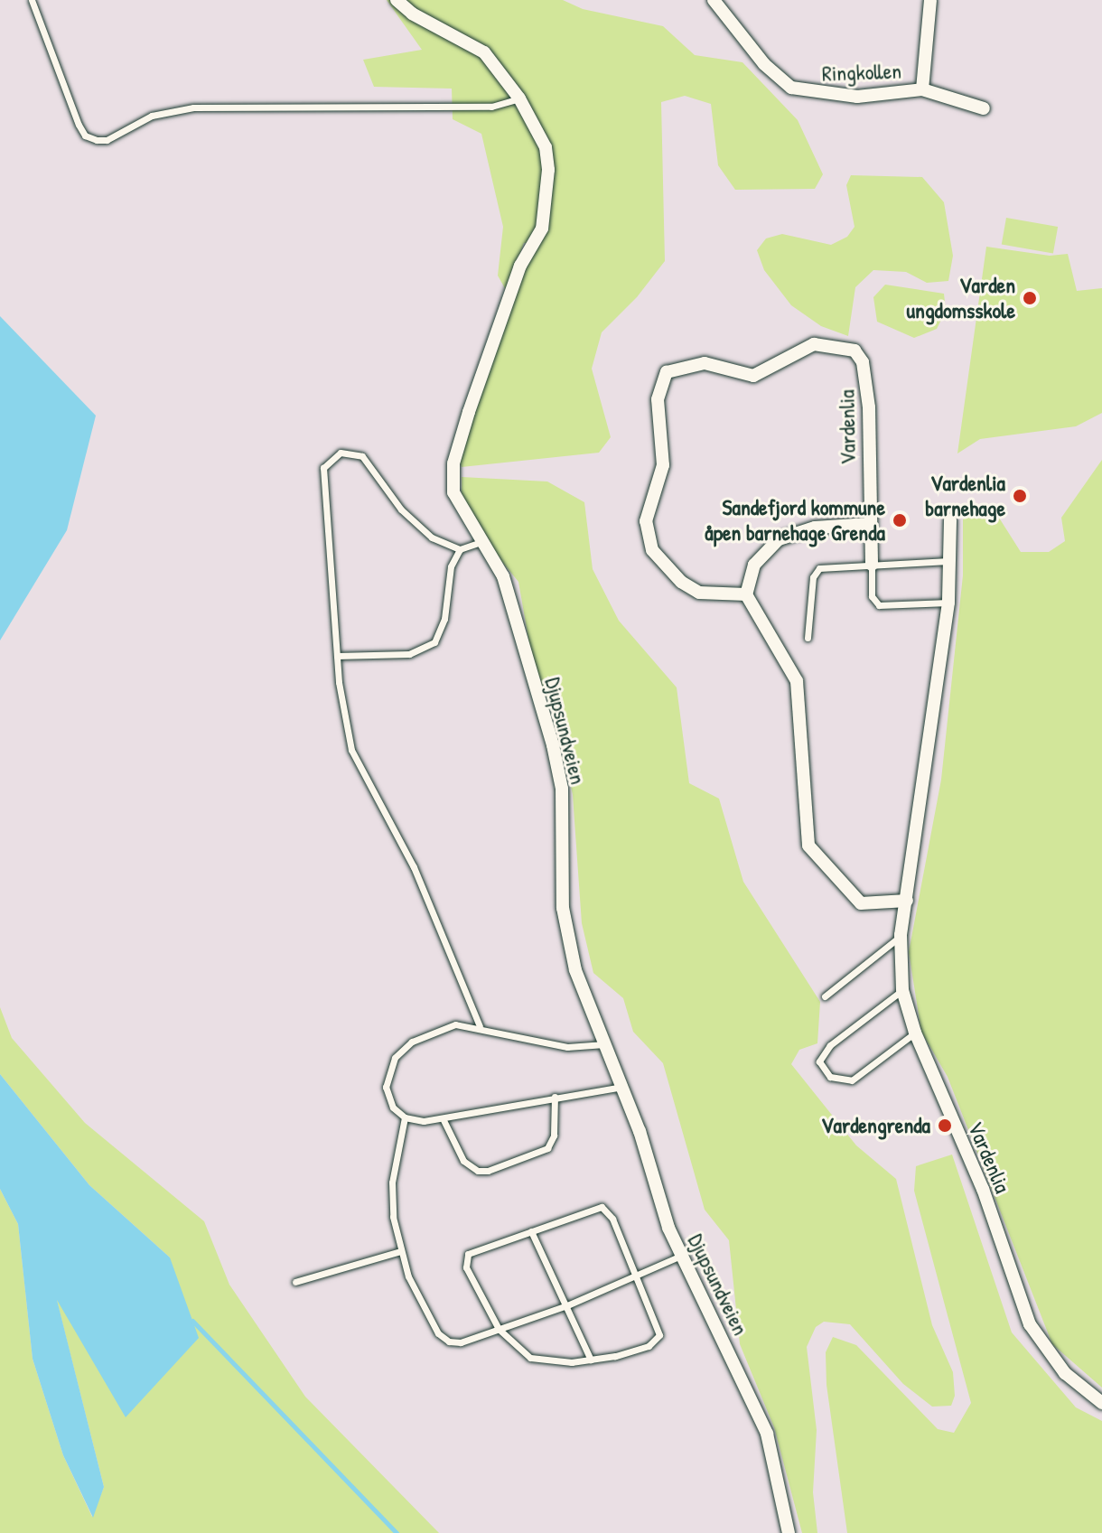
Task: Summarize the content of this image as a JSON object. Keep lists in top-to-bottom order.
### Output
{
  "streets": {
    "street": ["Ringkollen", "Vardenlia", "Djupsundveien"]
  },
  "places": [
    "Varden ungdomsskole",
    "Vardenlia barnehage",
    "Sandefjord kommune åpen barnehage Grenda",
    "Vardengrenda"
  ]
}
